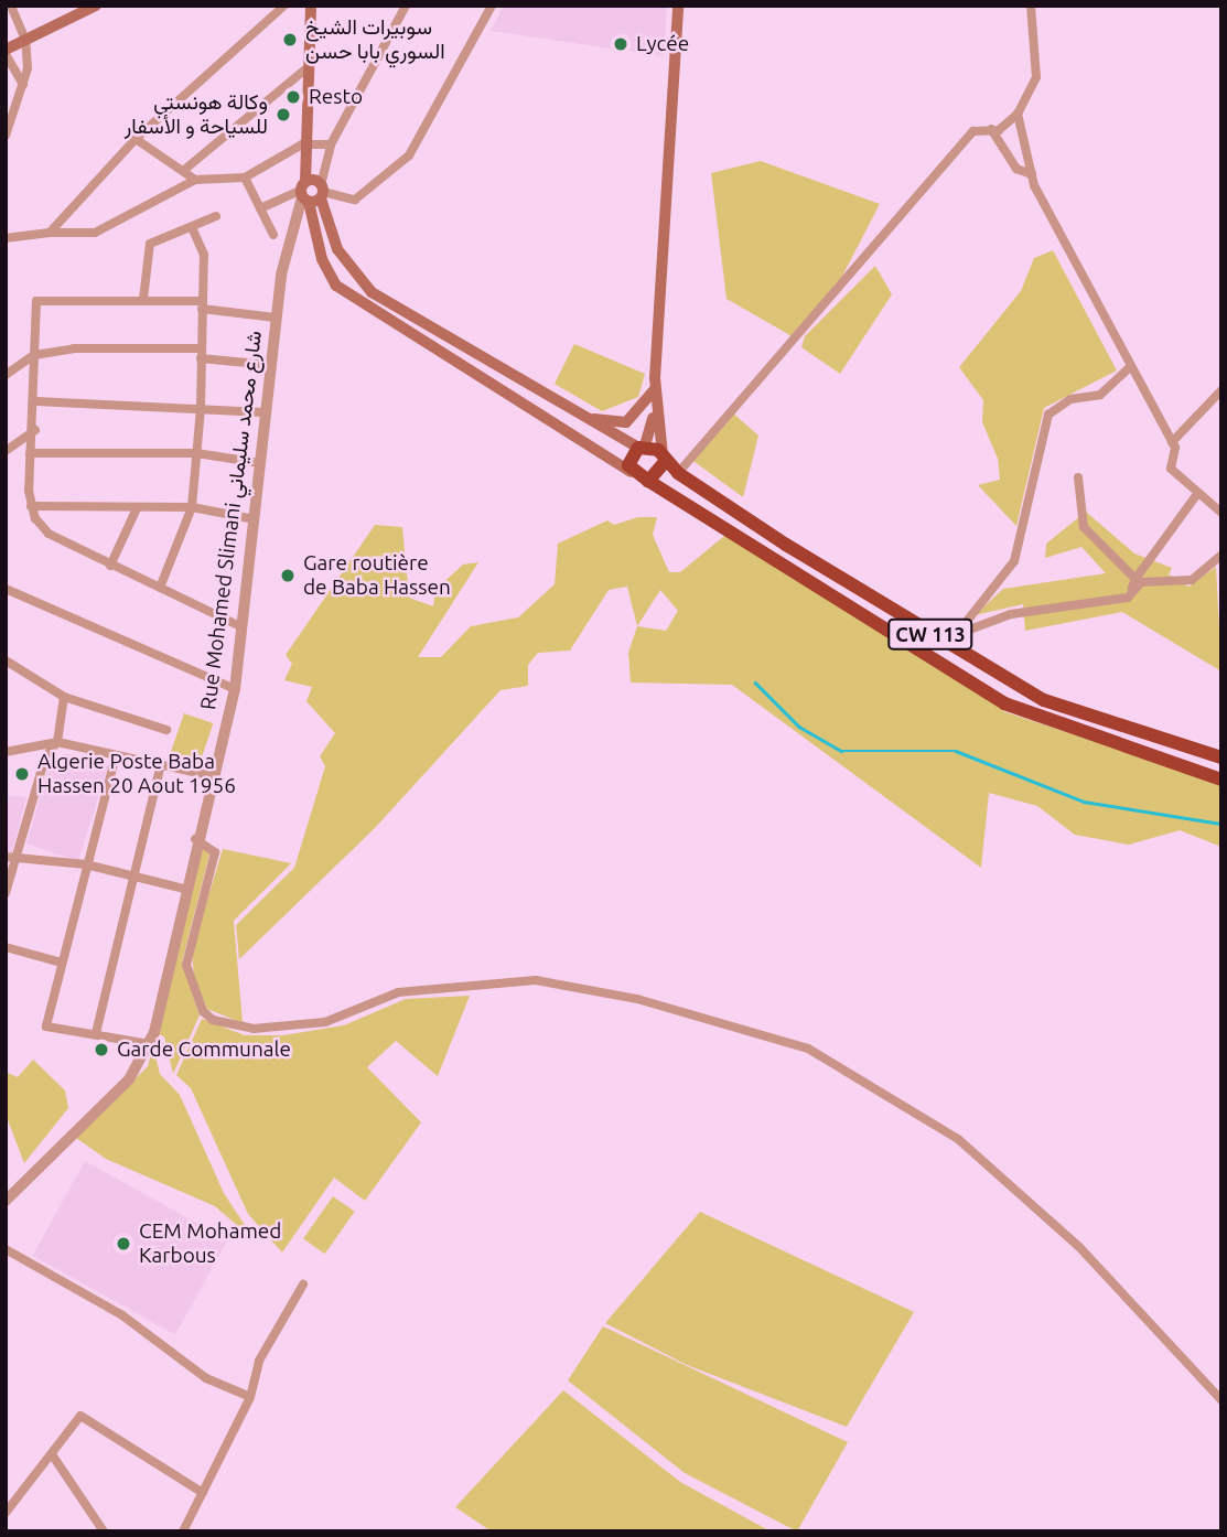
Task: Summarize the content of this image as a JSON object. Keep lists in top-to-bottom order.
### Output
{
  "streets": {
    "highway": ["CW 113"],
    "street": ["Rue Mohamed Slimani شارع محمد سليماني"]
  },
  "places": [
    "سوبيرات الشيخ السوري بابا حسن",
    "Lycée",
    "Resto",
    "وكالة هونستي للسياحة و الأسفار",
    "Gare routière de Baba Hassen",
    "Algerie Poste Baba Hassen 20 Aout 1956",
    "Garde Communale",
    "CEM Mohamed Karbous"
  ]
}
